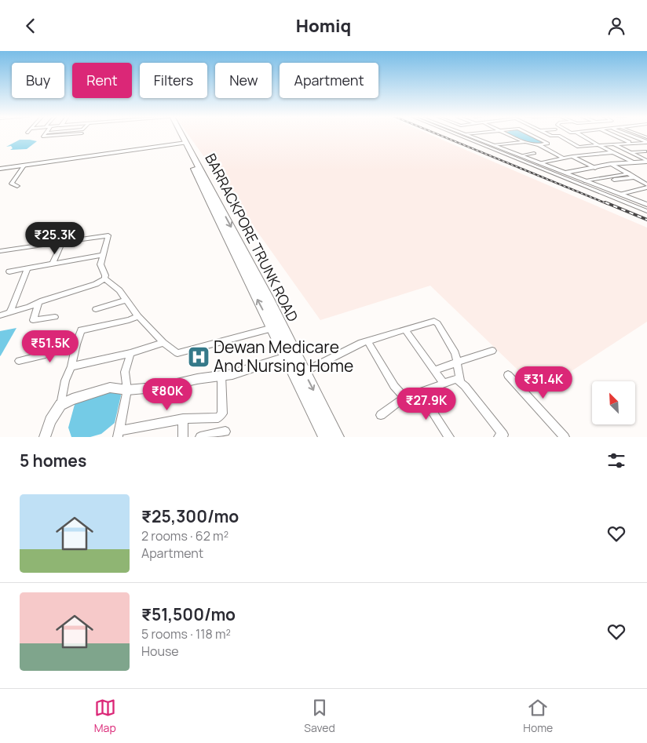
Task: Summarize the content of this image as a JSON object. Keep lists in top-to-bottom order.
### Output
{
  "streets": {
    "main road": ["BARRACKPORE TRUNK ROAD"]
  },
  "places": {
    "hospital": ["Dewan Medicare And Nursing Home"]
  },
  "north": "top left",
  "page": {
    "header": "Homiq",
    "chip": [
      "Buy",
      "Rent",
      "Filters",
      "New",
      "Apartment"
    ],
    "price": [
      "₹25.3K",
      "₹51.5K",
      "₹31.4K",
      "₹80K",
      "₹27.9K"
    ],
    "heading": "5 homes",
    "list": [
      {
        "name": "₹25,300/mo",
        "note": "2 rooms · 62 m² · Apartment"
      },
      {
        "name": "₹51,500/mo",
        "note": "5 rooms · 118 m² · House"
      }
    ],
    "tabs": ["Map", "Saved", "Home"]
  }
}
